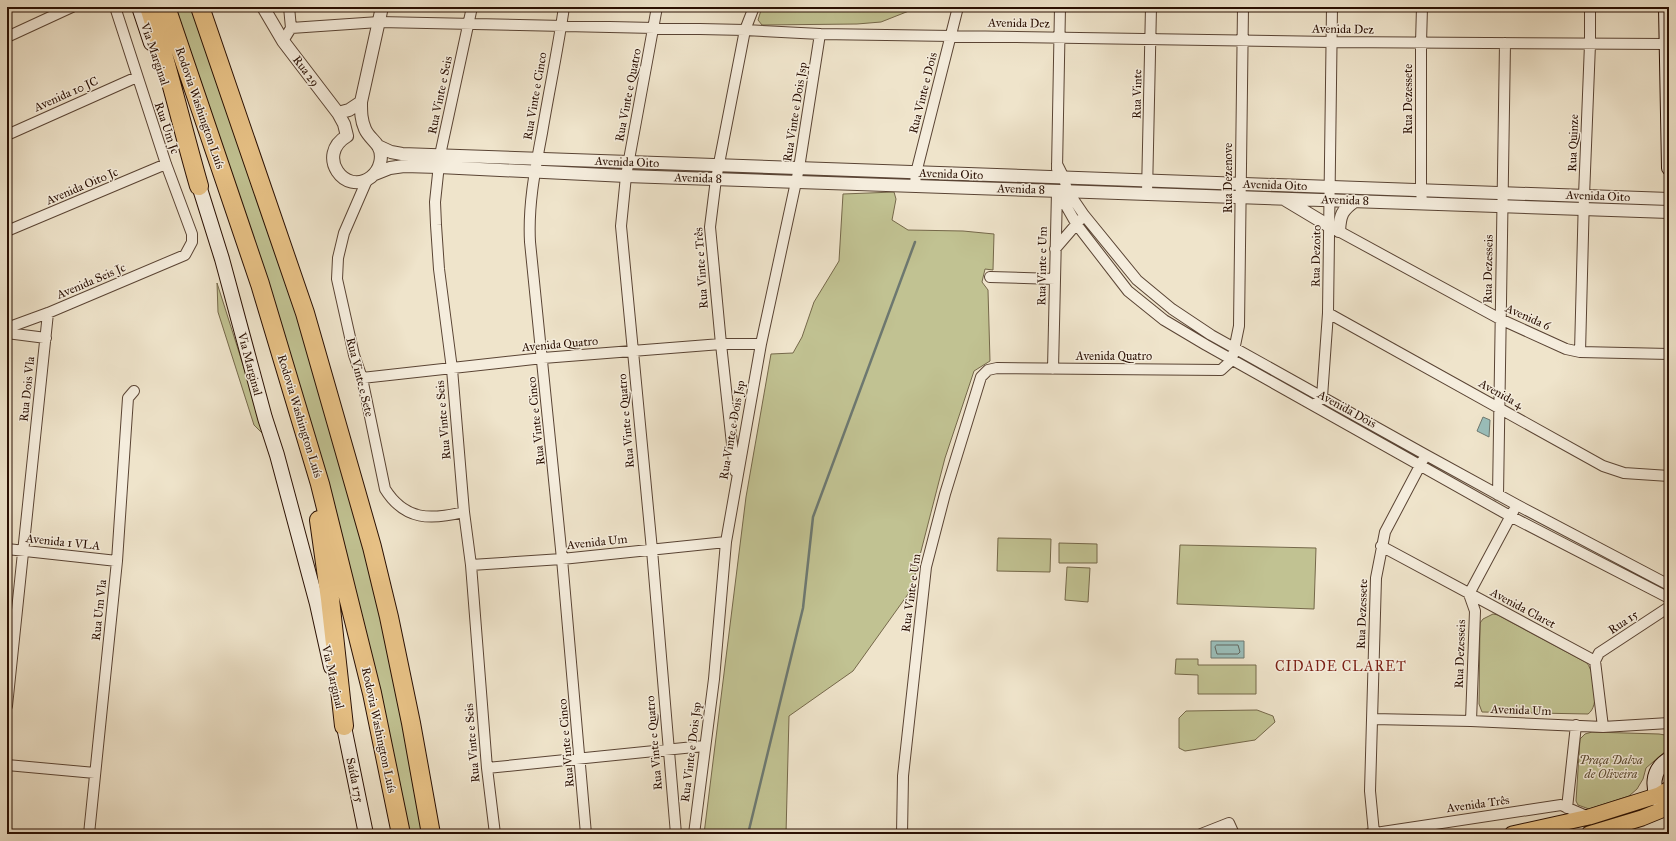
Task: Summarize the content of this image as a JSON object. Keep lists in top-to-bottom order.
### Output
{
  "streets": {
    "highway": ["Rodovia Washington Luís"],
    "main road": ["Via Marginal", "Saída 175"],
    "street": [
      "Avenida Dez",
      "Rua 29",
      "Rua Vinte e Dois",
      "Avenida 10 JC",
      "Rua Vinte",
      "Rua Vinte e Seis",
      "Rua Vinte e Quatro",
      "Rua Vinte e Cinco",
      "Rua Dezessete",
      "Rua Vinte e Dois Jsp",
      "Rua Um Jc",
      "Rua Quinze",
      "Avenida Oito",
      "Avenida 8",
      "Rua Dezenove",
      "Avenida Oito Jc",
      "Rua Dezoito",
      "Rua Vinte e Um",
      "Rua Vinte e Três",
      "Rua Dezesseis",
      "Avenida Seis Jc",
      "Avenida 6",
      "Avenida Quatro",
      "Rua Vinte e Sete",
      "Rua Dois Vla",
      "Avenida 4",
      "Avenida Dois",
      "Avenida 1 VLA",
      "Avenida Um",
      "Avenida Claret",
      "Rua Um Vla",
      "Rua 15",
      "Avenida Três"
    ]
  },
  "crossings": [
    ["Avenida Dez", "Rua Vinte e Dois"],
    ["Avenida Dez", "Rua Vinte"],
    ["Avenida Dez", "Rua Vinte e Seis"],
    ["Avenida Dez", "Rua Vinte e Quatro"],
    ["Avenida Dez", "Rua Vinte e Cinco"],
    ["Avenida Dez", "Rua Dezessete"],
    ["Avenida Dez", "Rua Vinte e Dois Jsp"],
    ["Avenida Dez", "Rua Quinze"],
    ["Avenida Dez", "Rua Dezenove"],
    ["Avenida Dez", "Rua Dezoito"],
    ["Avenida Dez", "Rua Vinte e Três"],
    ["Avenida Dez", "Rua Dezesseis"],
    ["Via Marginal", "Saída 175"],
    ["Rua 29", "Avenida 8"],
    ["Rua 29", "Rua Vinte e Sete"],
    ["Rua Vinte e Dois", "Avenida Oito"],
    ["Rua Vinte e Dois", "Avenida 8"],
    ["Avenida 10 JC", "Rua Um Jc"],
    ["Rua Vinte", "Avenida Oito"],
    ["Rua Vinte", "Avenida 8"],
    ["Rua Vinte e Seis", "Avenida Oito"],
    ["Rua Vinte e Seis", "Avenida 8"],
    ["Rua Vinte e Seis", "Avenida Quatro"],
    ["Rua Vinte e Seis", "Rua Vinte e Sete"],
    ["Rua Vinte e Seis", "Avenida Um"],
    ["Rua Vinte e Quatro", "Avenida Oito"],
    ["Rua Vinte e Quatro", "Avenida 8"],
    ["Rua Vinte e Quatro", "Avenida Quatro"],
    ["Rua Vinte e Quatro", "Avenida Um"],
    ["Rua Vinte e Cinco", "Avenida Oito"],
    ["Rua Vinte e Cinco", "Avenida 8"],
    ["Rua Vinte e Cinco", "Avenida Quatro"],
    ["Rua Vinte e Cinco", "Avenida Um"],
    ["Rua Dezessete", "Avenida Oito"],
    ["Rua Dezessete", "Avenida 8"],
    ["Rua Dezessete", "Avenida Dois"],
    ["Rua Dezessete", "Avenida Um"],
    ["Rua Dezessete", "Avenida Claret"],
    ["Rua Dezessete", "Avenida Três"],
    ["Rua Vinte e Dois Jsp", "Avenida Oito"],
    ["Rua Vinte e Dois Jsp", "Avenida 8"],
    ["Rua Vinte e Dois Jsp", "Rua Vinte e Três"],
    ["Rua Vinte e Dois Jsp", "Avenida Quatro"],
    ["Rua Vinte e Dois Jsp", "Avenida Um"],
    ["Rua Um Jc", "Avenida Oito Jc"],
    ["Rua Um Jc", "Avenida Seis Jc"],
    ["Rua Quinze", "Avenida Oito"],
    ["Rua Quinze", "Avenida 8"],
    ["Rua Quinze", "Avenida 6"],
    ["Avenida Oito", "Avenida 8"],
    ["Avenida Oito", "Rua Dezenove"],
    ["Avenida Oito", "Rua Dezoito"],
    ["Avenida Oito", "Rua Vinte e Três"],
    ["Avenida Oito", "Rua Dezesseis"],
    ["Avenida 8", "Rua Dezenove"],
    ["Avenida 8", "Rua Dezoito"],
    ["Avenida 8", "Rua Vinte e Um"],
    ["Avenida 8", "Rua Vinte e Três"],
    ["Avenida 8", "Rua Dezesseis"],
    ["Avenida 8", "Rua Vinte e Sete"],
    ["Avenida 8", "Avenida Dois"],
    ["Rua Dezenove", "Avenida Quatro"],
    ["Rua Dezenove", "Avenida Dois"],
    ["Rua Dezoito", "Avenida 6"],
    ["Rua Dezoito", "Avenida 4"],
    ["Rua Dezoito", "Avenida Dois"],
    ["Rua Vinte e Um", "Avenida Quatro"],
    ["Rua Vinte e Um", "Avenida Dois"],
    ["Rua Vinte e Três", "Avenida Quatro"],
    ["Rua Dezesseis", "Avenida 6"],
    ["Rua Dezesseis", "Avenida 4"],
    ["Rua Dezesseis", "Avenida Dois"],
    ["Rua Dezesseis", "Avenida Um"],
    ["Rua Dezesseis", "Avenida Claret"],
    ["Avenida Seis Jc", "Rua Dois Vla"],
    ["Avenida Quatro", "Rua Vinte e Sete"],
    ["Avenida Quatro", "Avenida Dois"],
    ["Rua Dois Vla", "Avenida 1 VLA"],
    ["Avenida 1 VLA", "Rua Um Vla"],
    ["Avenida Claret", "Rua 15"]
  ],
  "districts": ["CIDADE CLARET"],
  "parks": ["Praça Dalva de Oliveira"]
}
